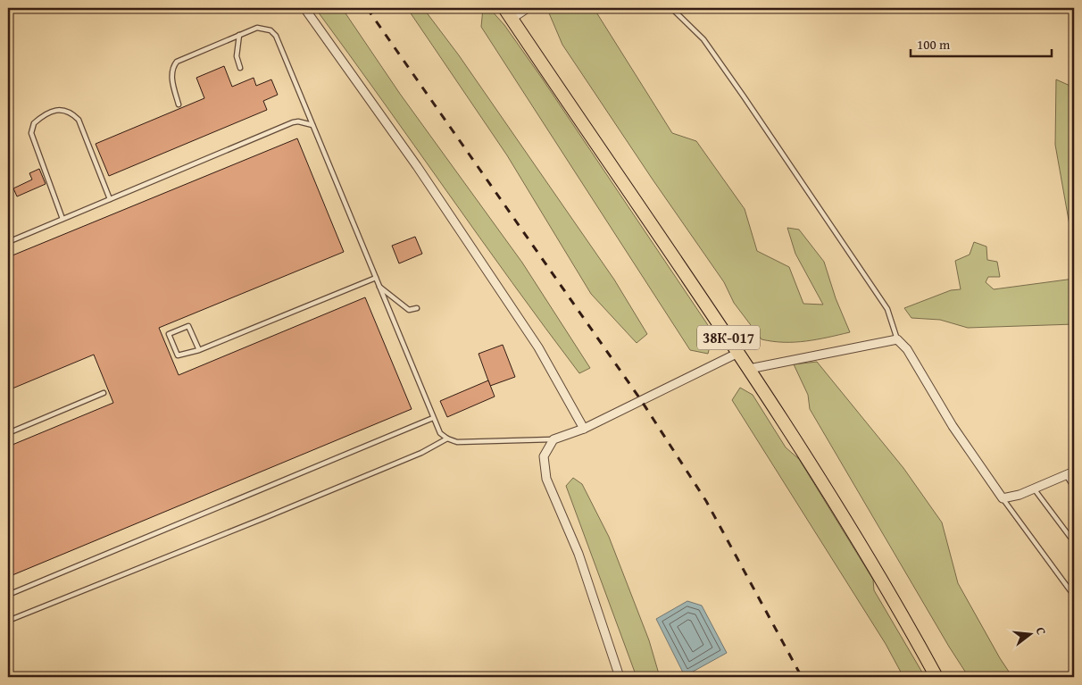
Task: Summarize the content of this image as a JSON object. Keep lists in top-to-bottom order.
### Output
{
  "streets": {
    "main road": ["38К-017"]
  },
  "scale_bar": "100 m",
  "north": "right"
}
